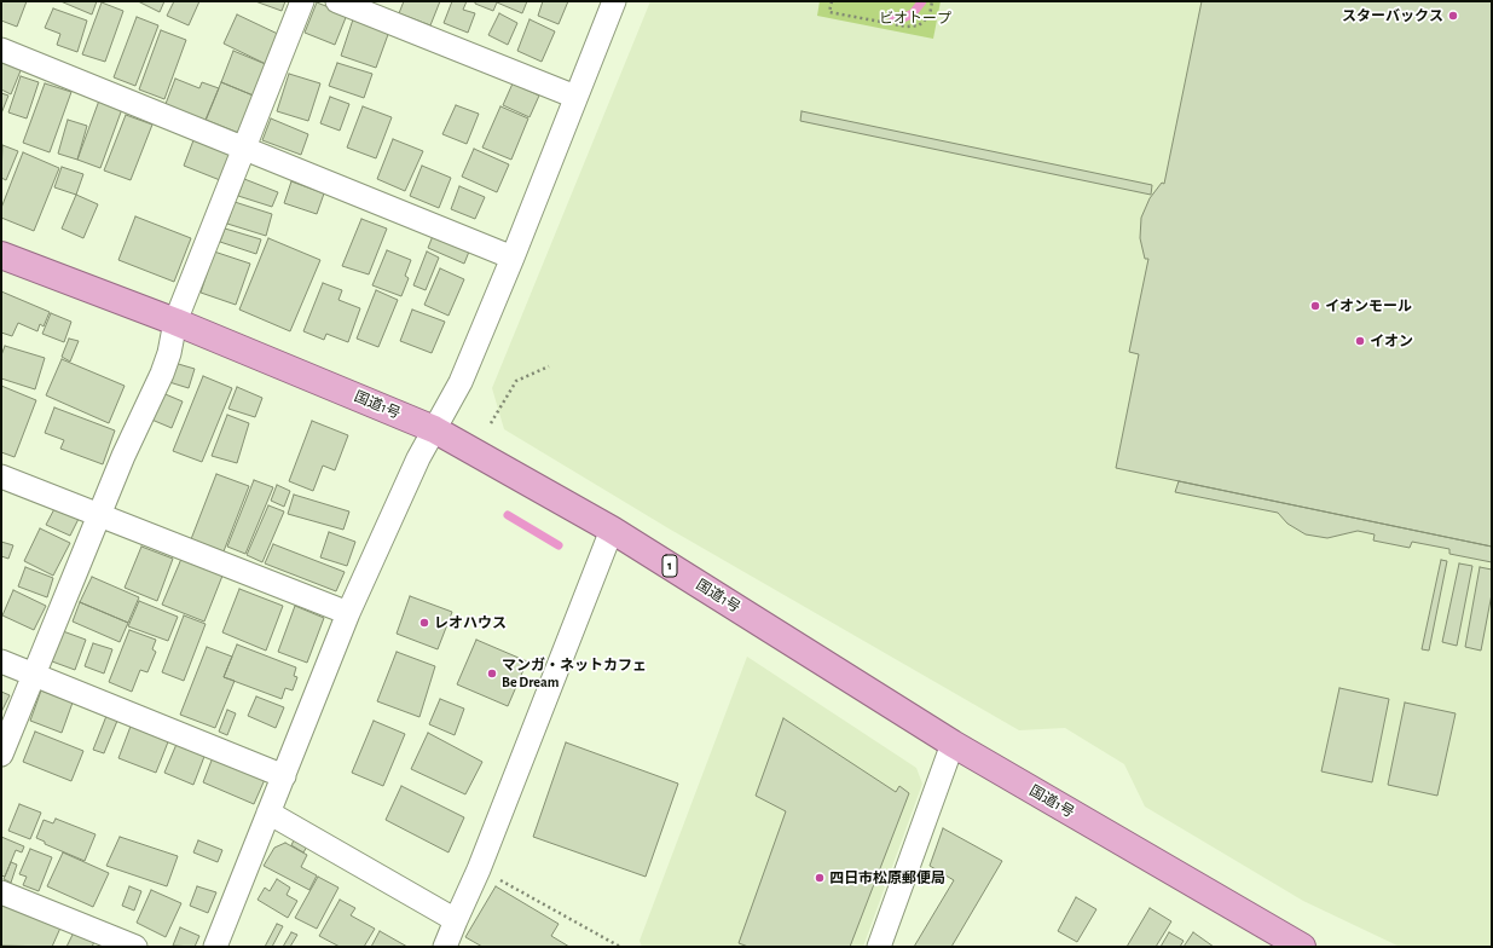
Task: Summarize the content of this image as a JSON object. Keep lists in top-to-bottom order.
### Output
{
  "streets": {
    "highway": ["国道1号", "1"]
  },
  "parks": ["ビオトープ"],
  "places": [
    "スターバックス",
    "イオンモール",
    "イオン",
    "レオハウス",
    "マンガ・ネットカフェ Be Dream",
    "四日市松原郵便局"
  ]
}
